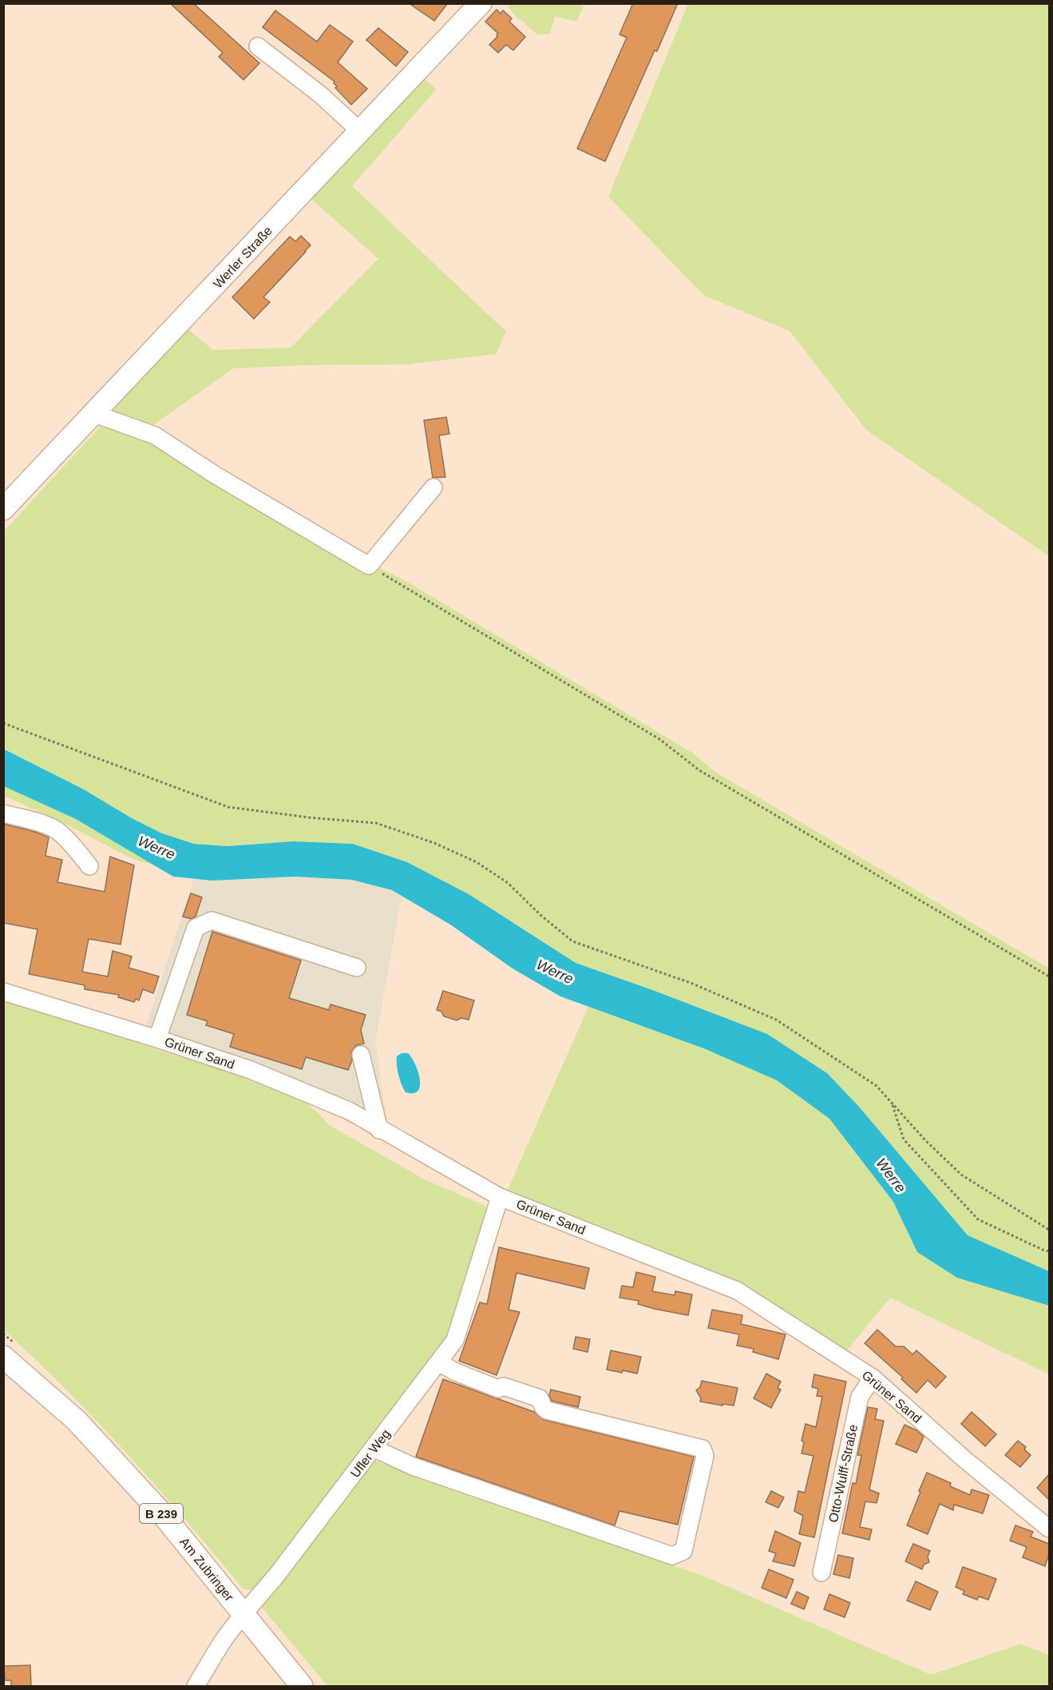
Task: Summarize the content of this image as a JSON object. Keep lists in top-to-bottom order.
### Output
{
  "streets": {
    "main road": ["Werler Straße", "B 239", "Am Zubringer"],
    "street": ["Grüner Sand", "Ufler Weg", "Otto-Wulff-Straße"]
  },
  "crossings": [
    ["Grüner Sand", "Ufler Weg"],
    ["Grüner Sand", "Otto-Wulff-Straße"],
    ["Ufler Weg", "Am Zubringer"]
  ],
  "water": ["Werre"]
}
